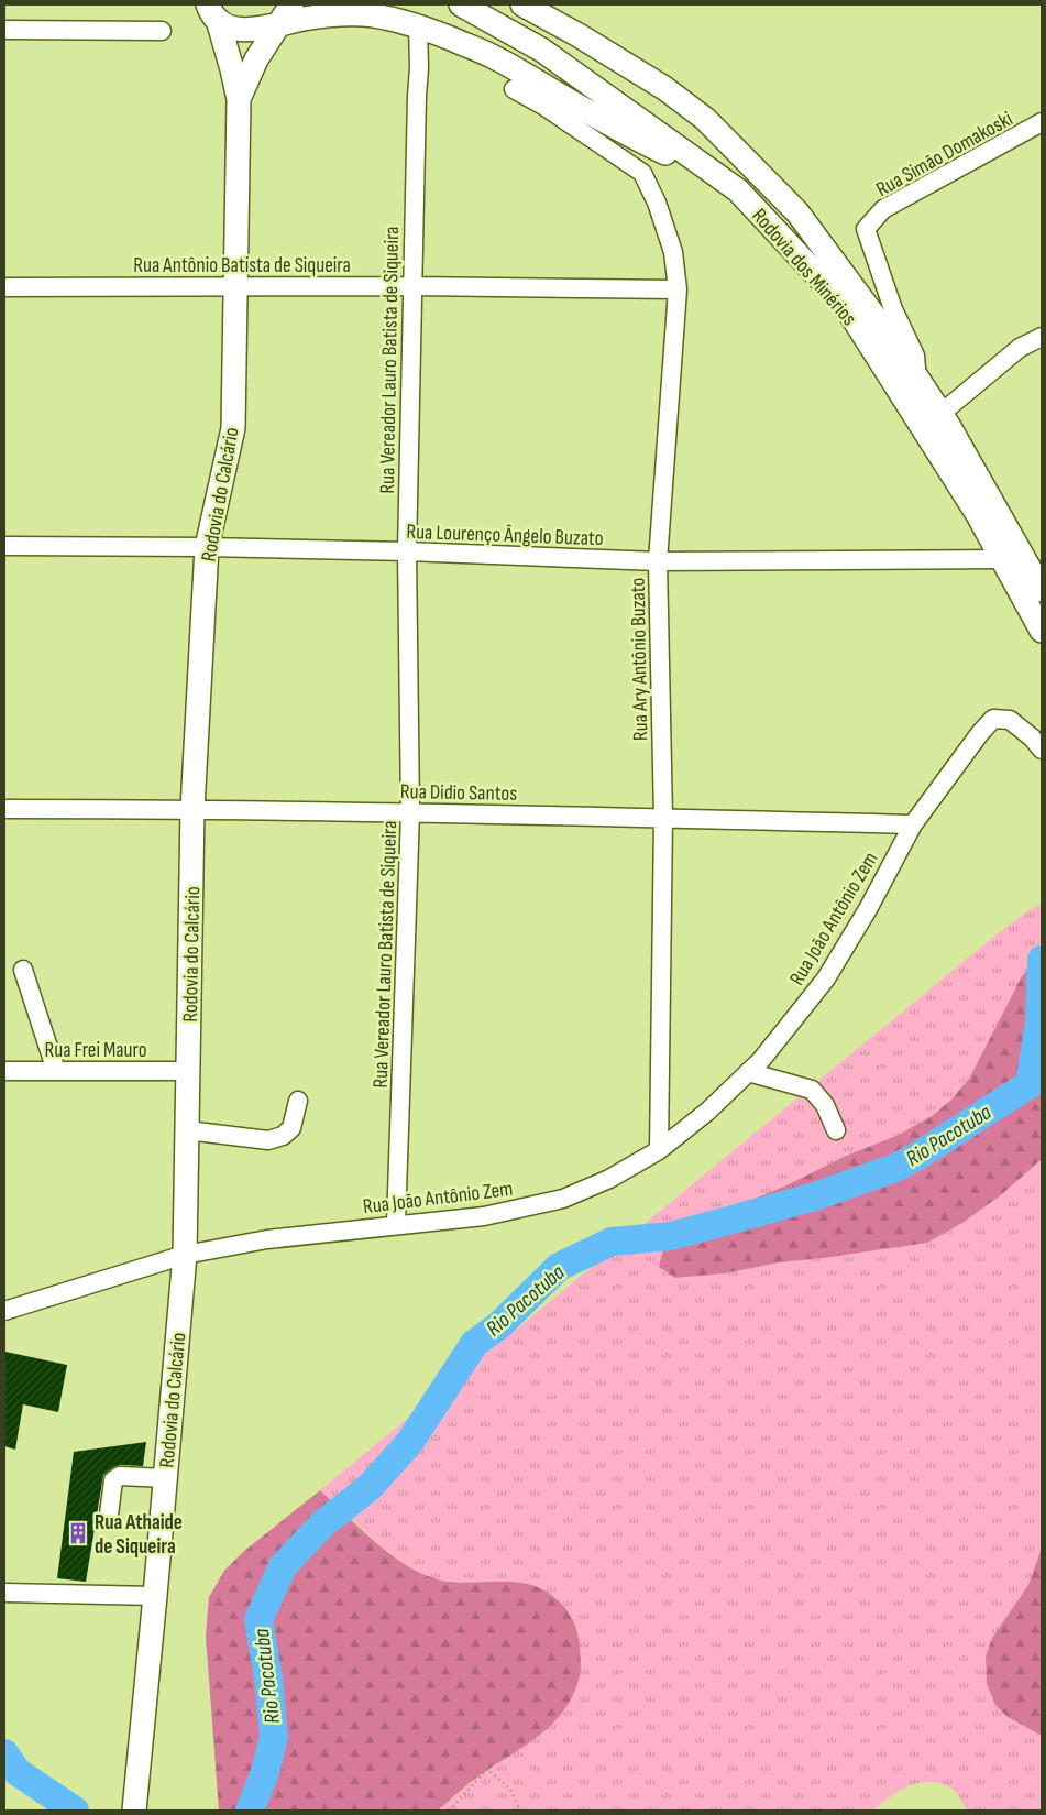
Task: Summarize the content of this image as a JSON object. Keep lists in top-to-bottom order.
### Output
{
  "streets": {
    "main road": ["Rodovia dos Minérios", "Rodovia do Calcário"],
    "street": [
      "Rua Simão Domakoski",
      "Rua Antônio Batista de Siqueira",
      "Rua Vereador Lauro Batista de Siqueira",
      "Rua Lourenço Ângelo Buzato",
      "Rua Ary Antônio Buzato",
      "Rua Didio Santos",
      "Rua João Antônio Zem",
      "Rua Frei Mauro"
    ]
  },
  "crossings": [
    ["Rua Simão Domakoski", "Rodovia dos Minérios"],
    ["Rua Antônio Batista de Siqueira", "Rua Vereador Lauro Batista de Siqueira"],
    ["Rua Antônio Batista de Siqueira", "Rodovia do Calcário"],
    ["Rua Antônio Batista de Siqueira", "Rua Ary Antônio Buzato"],
    ["Rodovia dos Minérios", "Rua Lourenço Ângelo Buzato"],
    ["Rua Vereador Lauro Batista de Siqueira", "Rua Lourenço Ângelo Buzato"],
    ["Rua Vereador Lauro Batista de Siqueira", "Rua Didio Santos"],
    ["Rua Vereador Lauro Batista de Siqueira", "Rua João Antônio Zem"],
    ["Rodovia do Calcário", "Rua Lourenço Ângelo Buzato"],
    ["Rodovia do Calcário", "Rua Didio Santos"],
    ["Rodovia do Calcário", "Rua João Antônio Zem"],
    ["Rodovia do Calcário", "Rua Frei Mauro"],
    ["Rua Lourenço Ângelo Buzato", "Rua Ary Antônio Buzato"],
    ["Rua Ary Antônio Buzato", "Rua Didio Santos"],
    ["Rua Ary Antônio Buzato", "Rua João Antônio Zem"],
    ["Rua Didio Santos", "Rua João Antônio Zem"]
  ],
  "water": ["Rio Pacotuba"],
  "places": {
    "building": ["Rua Athaide de Siqueira"]
  }
}
